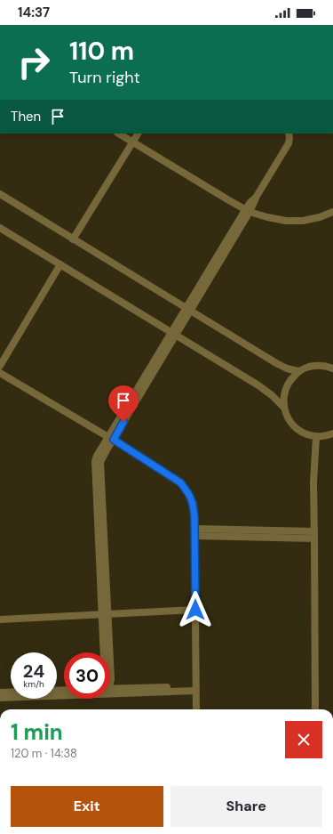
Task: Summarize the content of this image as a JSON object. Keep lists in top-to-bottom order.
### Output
{
  "page": {
    "status": "14:37",
    "turn": ["110 m", "Turn right"],
    "then": "Then",
    "speed": "24 km/h",
    "limit": "30",
    "heading": ["1 min", "120 m · 14:38"],
    "buttons": ["Exit", "Share"]
  }
}
